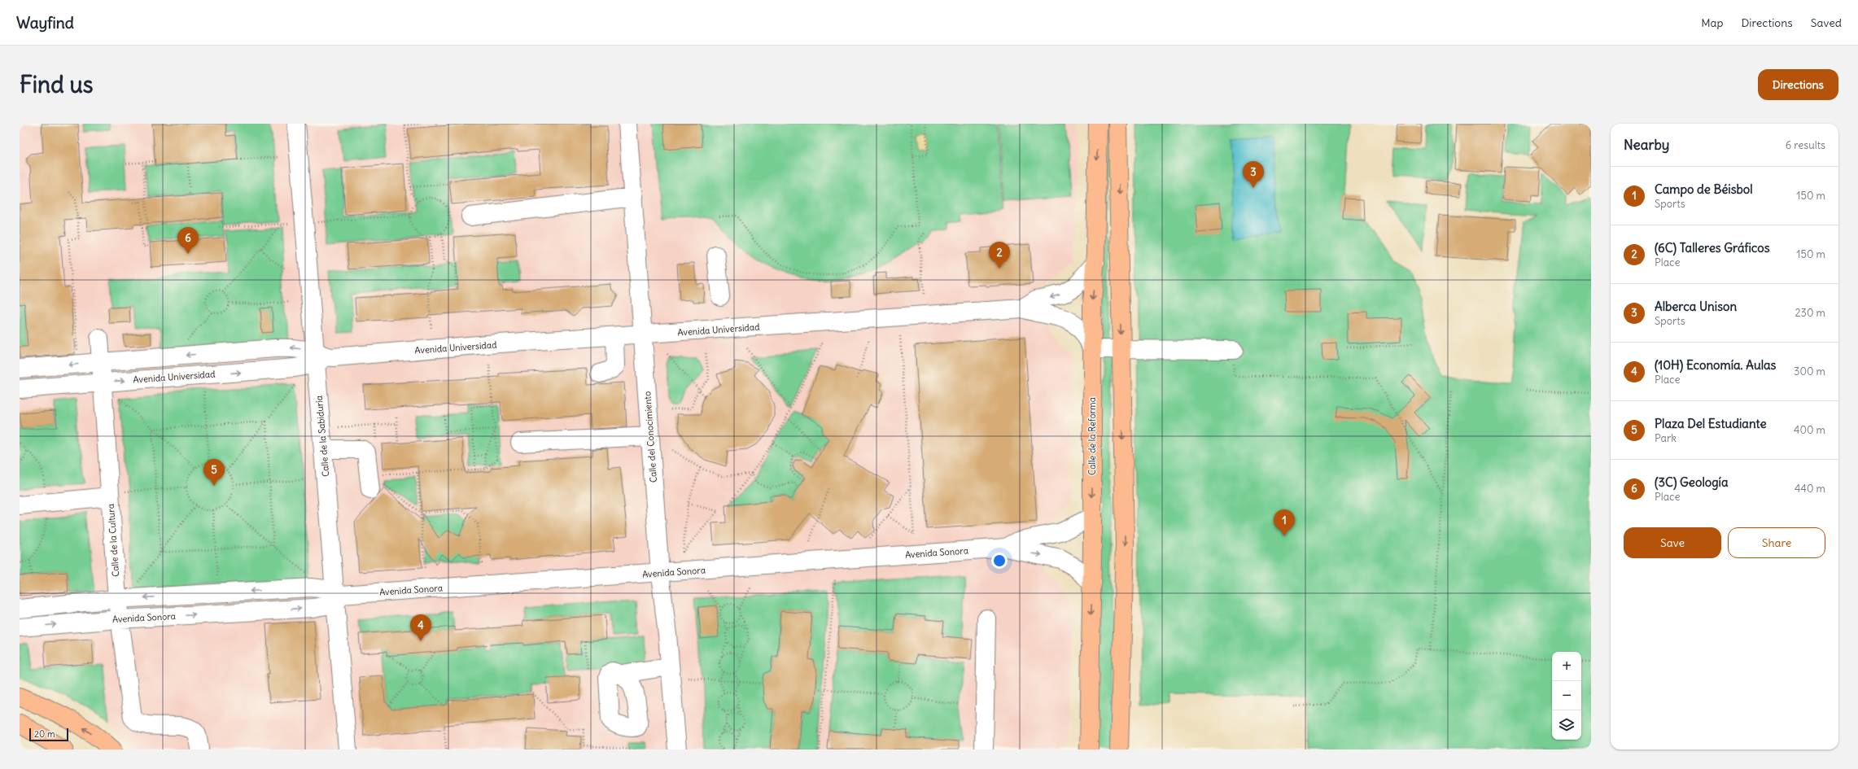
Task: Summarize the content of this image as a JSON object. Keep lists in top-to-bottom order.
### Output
{
  "streets": {
    "main road": ["Calle de la Reforma"],
    "street": [
      "Avenida Universidad",
      "Calle de la Sabiduría",
      "Calle del Conocimiento",
      "Calle de la Cultura",
      "Avenida Sonora"
    ]
  },
  "crossings": [
    ["Avenida Universidad", "Calle de la Sabiduría"],
    ["Avenida Universidad", "Calle de la Reforma"],
    ["Avenida Universidad", "Calle del Conocimiento"],
    ["Avenida Universidad", "Calle de la Cultura"],
    ["Calle de la Sabiduría", "Avenida Sonora"],
    ["Calle de la Reforma", "Avenida Sonora"],
    ["Calle del Conocimiento", "Avenida Sonora"],
    ["Calle de la Cultura", "Avenida Sonora"]
  ],
  "scale_bar": "20 m",
  "page": {
    "header": "Wayfind",
    "nav": ["Map", "Directions", "Saved"],
    "buttons": [
      "Directions",
      ["Save", "Share"]
    ],
    "title": "Find us",
    "heading": ["Nearby", "6 results"],
    "pins": [
      "3",
      "6",
      "2",
      "5",
      "1",
      "4"
    ],
    "list": [
      {
        "mark": "1",
        "name": "Campo de Béisbol",
        "note": "Sports",
        "value": "150 m"
      },
      {
        "mark": "2",
        "name": "(6C) Talleres Gráficos",
        "note": "Place",
        "value": "150 m"
      },
      {
        "mark": "3",
        "name": "Alberca Unison",
        "note": "Sports",
        "value": "230 m"
      },
      {
        "mark": "4",
        "name": "(10H) Economía. Aulas",
        "note": "Place",
        "value": "300 m"
      },
      {
        "mark": "5",
        "name": "Plaza Del Estudiante",
        "note": "Park",
        "value": "400 m"
      },
      {
        "mark": "6",
        "name": "(3C) Geología",
        "note": "Place",
        "value": "440 m"
      }
    ],
    "map_buttons": ["+", "−"],
    "scale": "20 m"
  }
}
